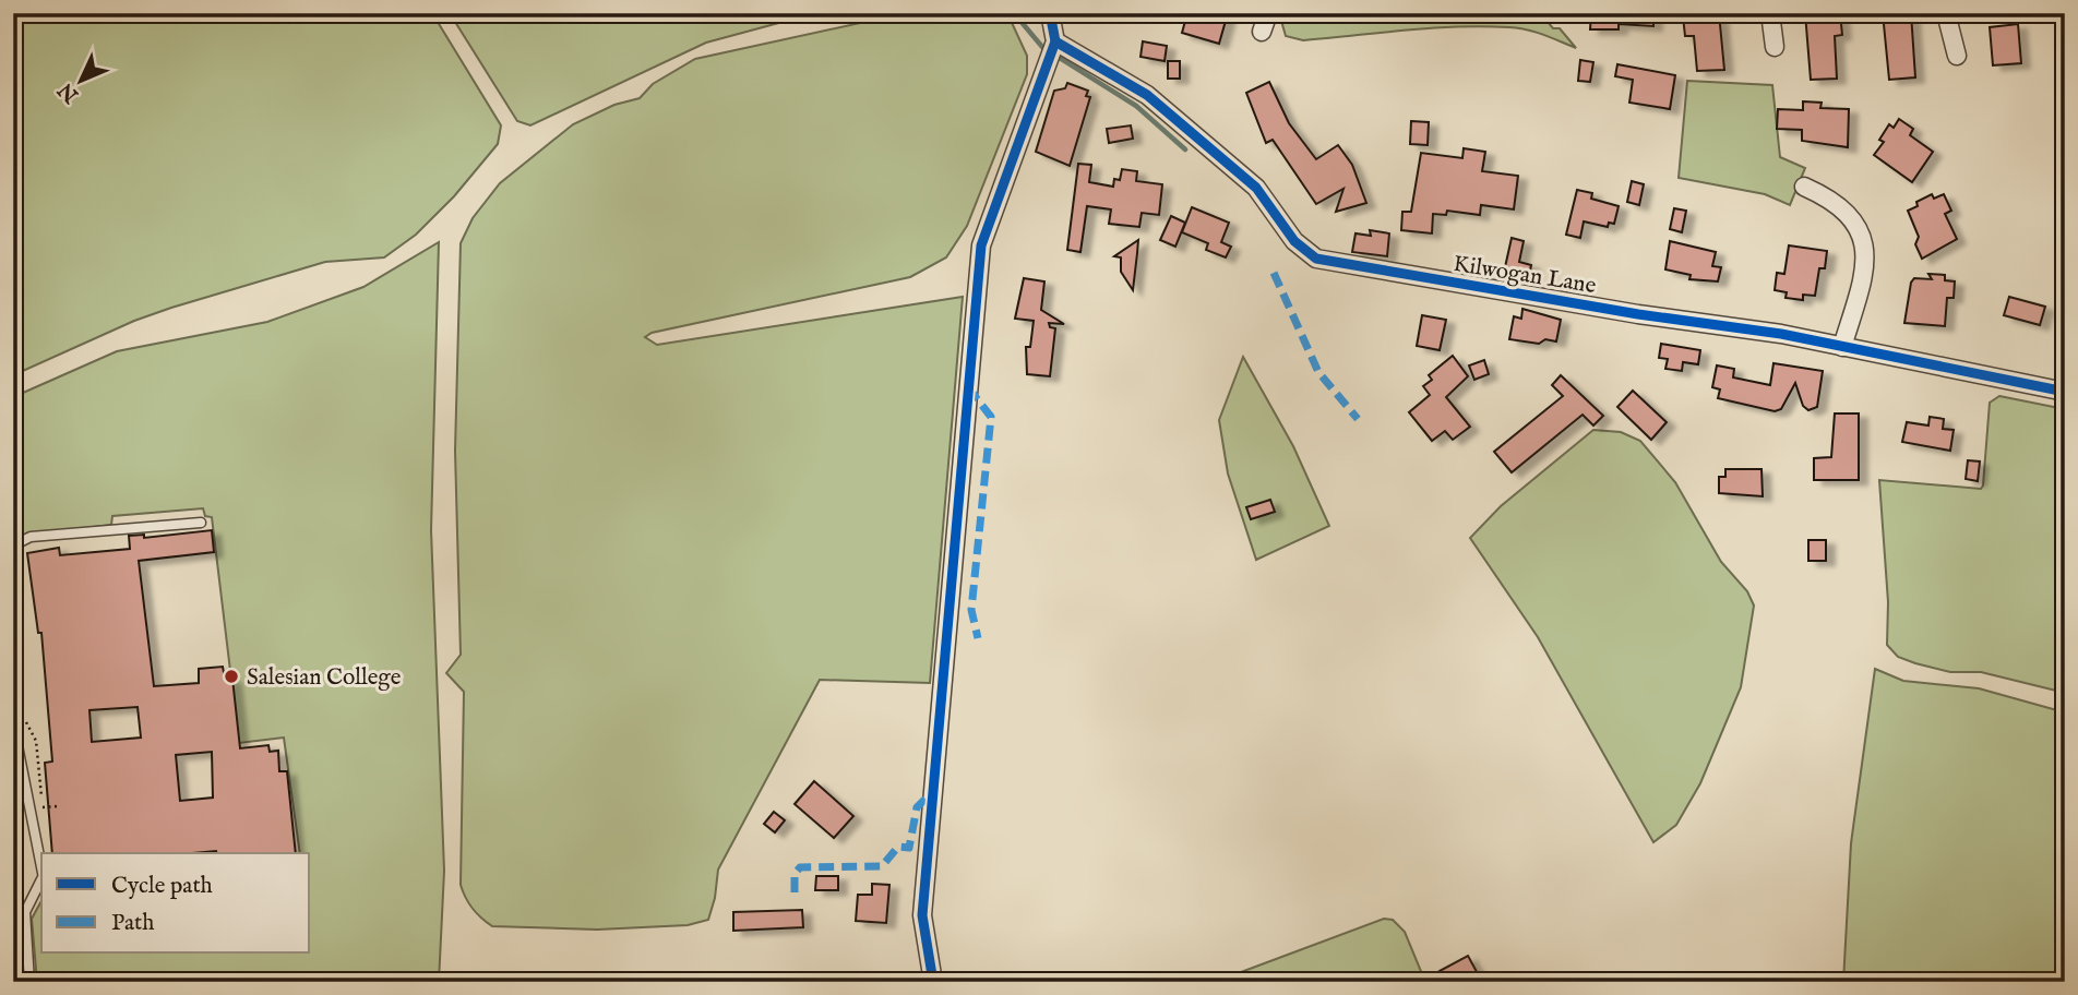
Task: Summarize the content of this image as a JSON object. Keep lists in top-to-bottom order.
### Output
{
  "streets": {
    "street": ["Kilwogan Lane"]
  },
  "places": ["Salesian College"],
  "legend": ["Cycle path", "Path"],
  "north": "bottom left"
}
